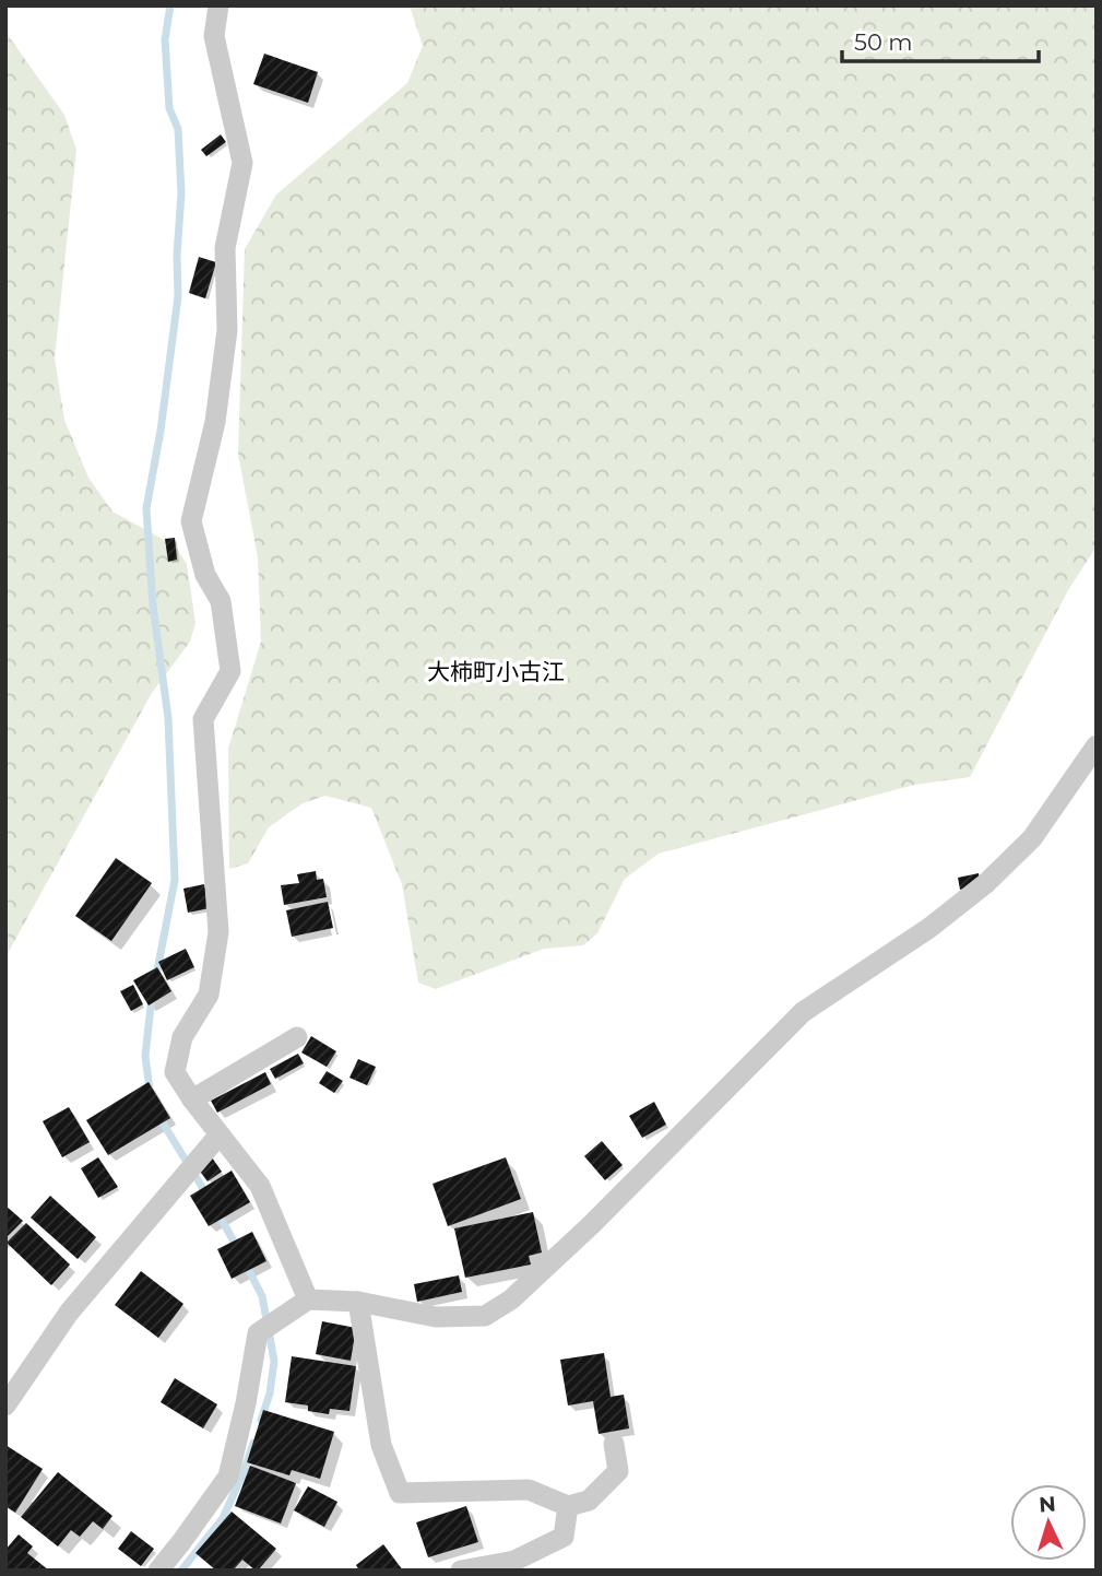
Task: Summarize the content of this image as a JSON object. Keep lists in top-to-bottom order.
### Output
{
  "districts": ["大柿町小古江"],
  "scale_bar": "50 m",
  "north": "top"
}
